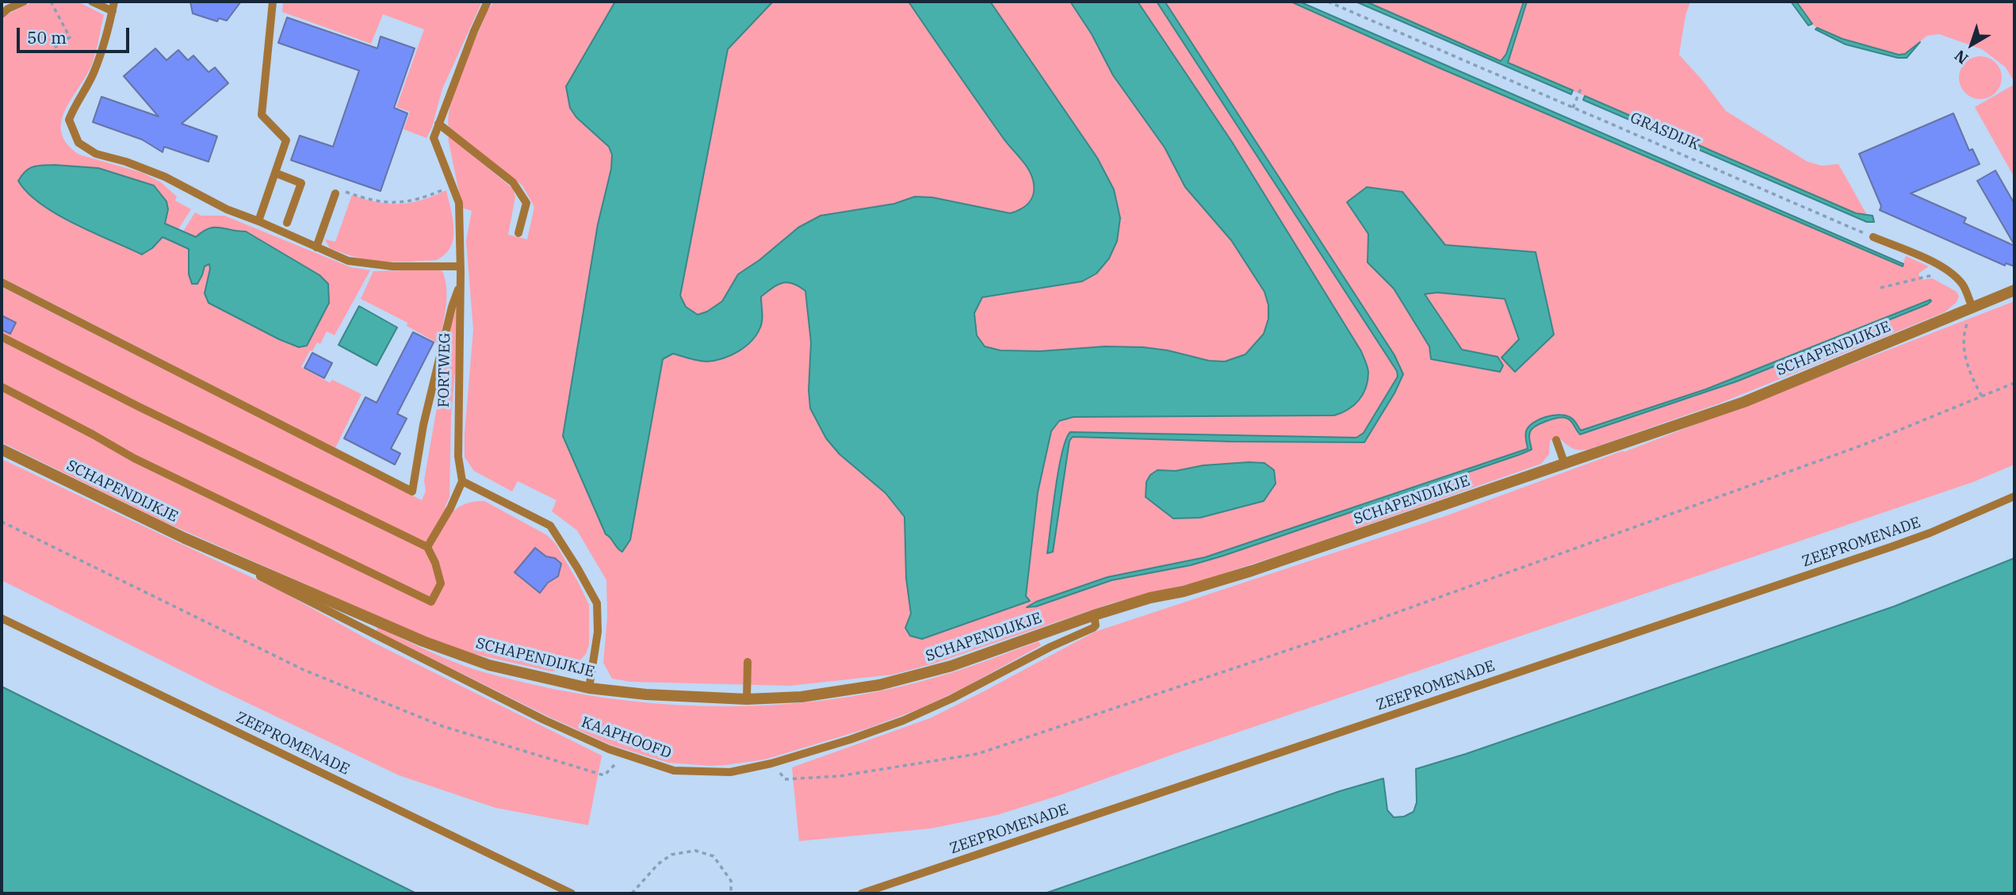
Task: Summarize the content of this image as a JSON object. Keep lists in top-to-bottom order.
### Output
{
  "streets": {
    "street": ["SCHAPENDIJKJE"],
    "lane": ["FORTWEG", "ZEEPROMENADE", "KAAPHOOFD"],
    "path": ["GRASDIJK"]
  },
  "crossings": [
    ["SCHAPENDIJKJE", "KAAPHOOFD"]
  ],
  "scale_bar": "50 m",
  "north": "bottom left"
}
